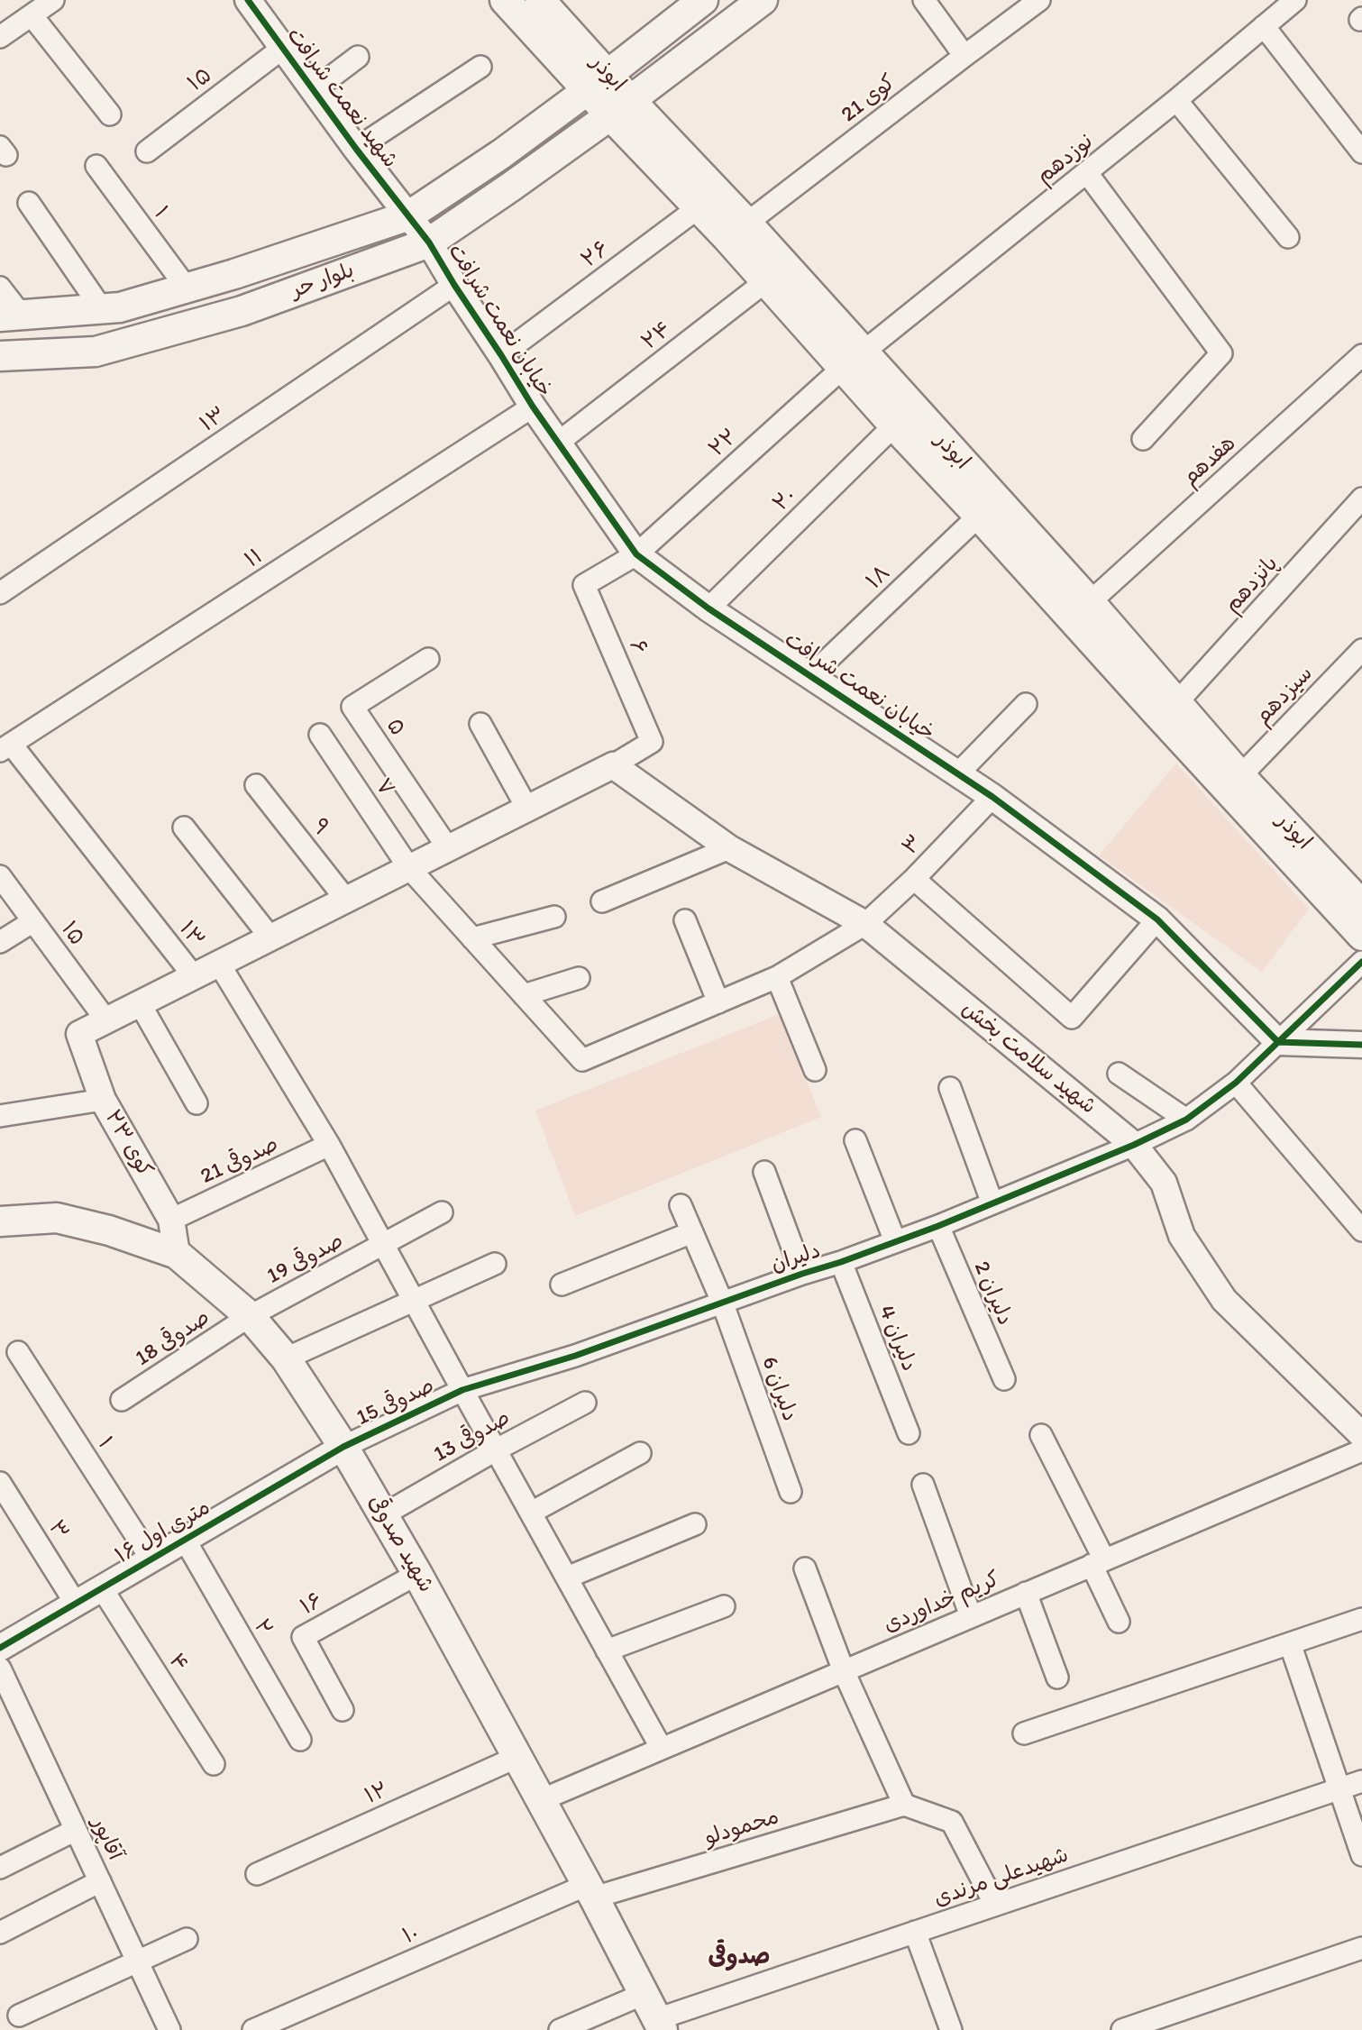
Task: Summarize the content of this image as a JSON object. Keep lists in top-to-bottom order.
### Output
{
  "streets": {
    "main road": ["ابوذر", "بلوار حر", "شهید صدوقی"],
    "street": [
      "۱۵",
      "شهید نعمت شرافت",
      "کوی 21",
      "نوزدهم",
      "۱",
      "۲۶",
      "خیابان نعمت شرافت",
      "۲۴",
      "۱۳",
      "۲۲",
      "هفدهم",
      "۲۰",
      "۱۱",
      "۱۸",
      "پانزدهم",
      "۶",
      "سیزدهم",
      "۵",
      "۷",
      "۹",
      "۳",
      "شهید سلامت بخش",
      "کوی ۲۳",
      "صدوقی 21",
      "دلیران",
      "صدوقی 19",
      "دلیران 2",
      "صدوقی 18",
      "دلیران 4",
      "دلیران 6",
      "صدوقی 15",
      "صدوقی 13",
      "۱۶ متری اول",
      "کریم خداوردی",
      "۱۶",
      "۲",
      "۴",
      "۱۲",
      "محمودلو",
      "آقاپور",
      "شهیدعلی مرندی",
      "۱۰"
    ]
  },
  "crossings": [
    ["ابوذر", "کوی 21"],
    ["ابوذر", "نوزدهم"],
    ["ابوذر", "۲۶"],
    ["ابوذر", "بلوار حر"],
    ["ابوذر", "۲۴"],
    ["ابوذر", "۲۲"],
    ["ابوذر", "هفدهم"],
    ["ابوذر", "۲۰"],
    ["ابوذر", "۱۸"],
    ["ابوذر", "پانزدهم"],
    ["ابوذر", "سیزدهم"],
    ["۱۵", "شهید نعمت شرافت"],
    ["۱۵", "کوی ۲۳"],
    ["شهید نعمت شرافت", "بلوار حر"],
    ["شهید نعمت شرافت", "خیابان نعمت شرافت"],
    ["نوزدهم", "۲۲"],
    ["۱", "بلوار حر"],
    ["۱", "۱۶ متری اول"],
    ["۲۶", "خیابان نعمت شرافت"],
    ["بلوار حر", "خیابان نعمت شرافت"],
    ["خیابان نعمت شرافت", "۲۴"],
    ["خیابان نعمت شرافت", "۱۳"],
    ["خیابان نعمت شرافت", "۲۲"],
    ["خیابان نعمت شرافت", "۲۰"],
    ["خیابان نعمت شرافت", "۱۱"],
    ["خیابان نعمت شرافت", "۱۸"],
    ["خیابان نعمت شرافت", "۶"],
    ["خیابان نعمت شرافت", "۳"],
    ["خیابان نعمت شرافت", "دلیران"],
    ["۱۳", "۱۱"],
    ["۲۲", "۶"],
    ["۶", "شهید سلامت بخش"],
    ["۷", "۳"],
    ["۳", "شهید سلامت بخش"],
    ["۳", "۱۶ متری اول"],
    ["شهید سلامت بخش", "دلیران"],
    ["کوی ۲۳", "صدوقی 21"],
    ["کوی ۲۳", "شهید صدوقی"],
    ["دلیران", "دلیران 2"],
    ["دلیران", "دلیران 4"],
    ["دلیران", "دلیران 6"],
    ["دلیران", "صدوقی 15"],
    ["صدوقی 19", "صدوقی 18"],
    ["صدوقی 19", "شهید صدوقی"],
    ["صدوقی 18", "شهید صدوقی"],
    ["صدوقی 15", "۱۶ متری اول"],
    ["صدوقی 15", "شهید صدوقی"],
    ["صدوقی 13", "شهید صدوقی"],
    ["۱۶ متری اول", "شهید صدوقی"],
    ["۱۶ متری اول", "۲"],
    ["۱۶ متری اول", "۴"],
    ["شهید صدوقی", "کریم خداوردی"],
    ["شهید صدوقی", "۱۶"],
    ["شهید صدوقی", "۱۲"],
    ["شهید صدوقی", "محمودلو"],
    ["شهید صدوقی", "شهیدعلی مرندی"],
    ["شهید صدوقی", "۱۰"],
    ["محمودلو", "۱۰"]
  ],
  "districts": ["صدوقی"]
}
